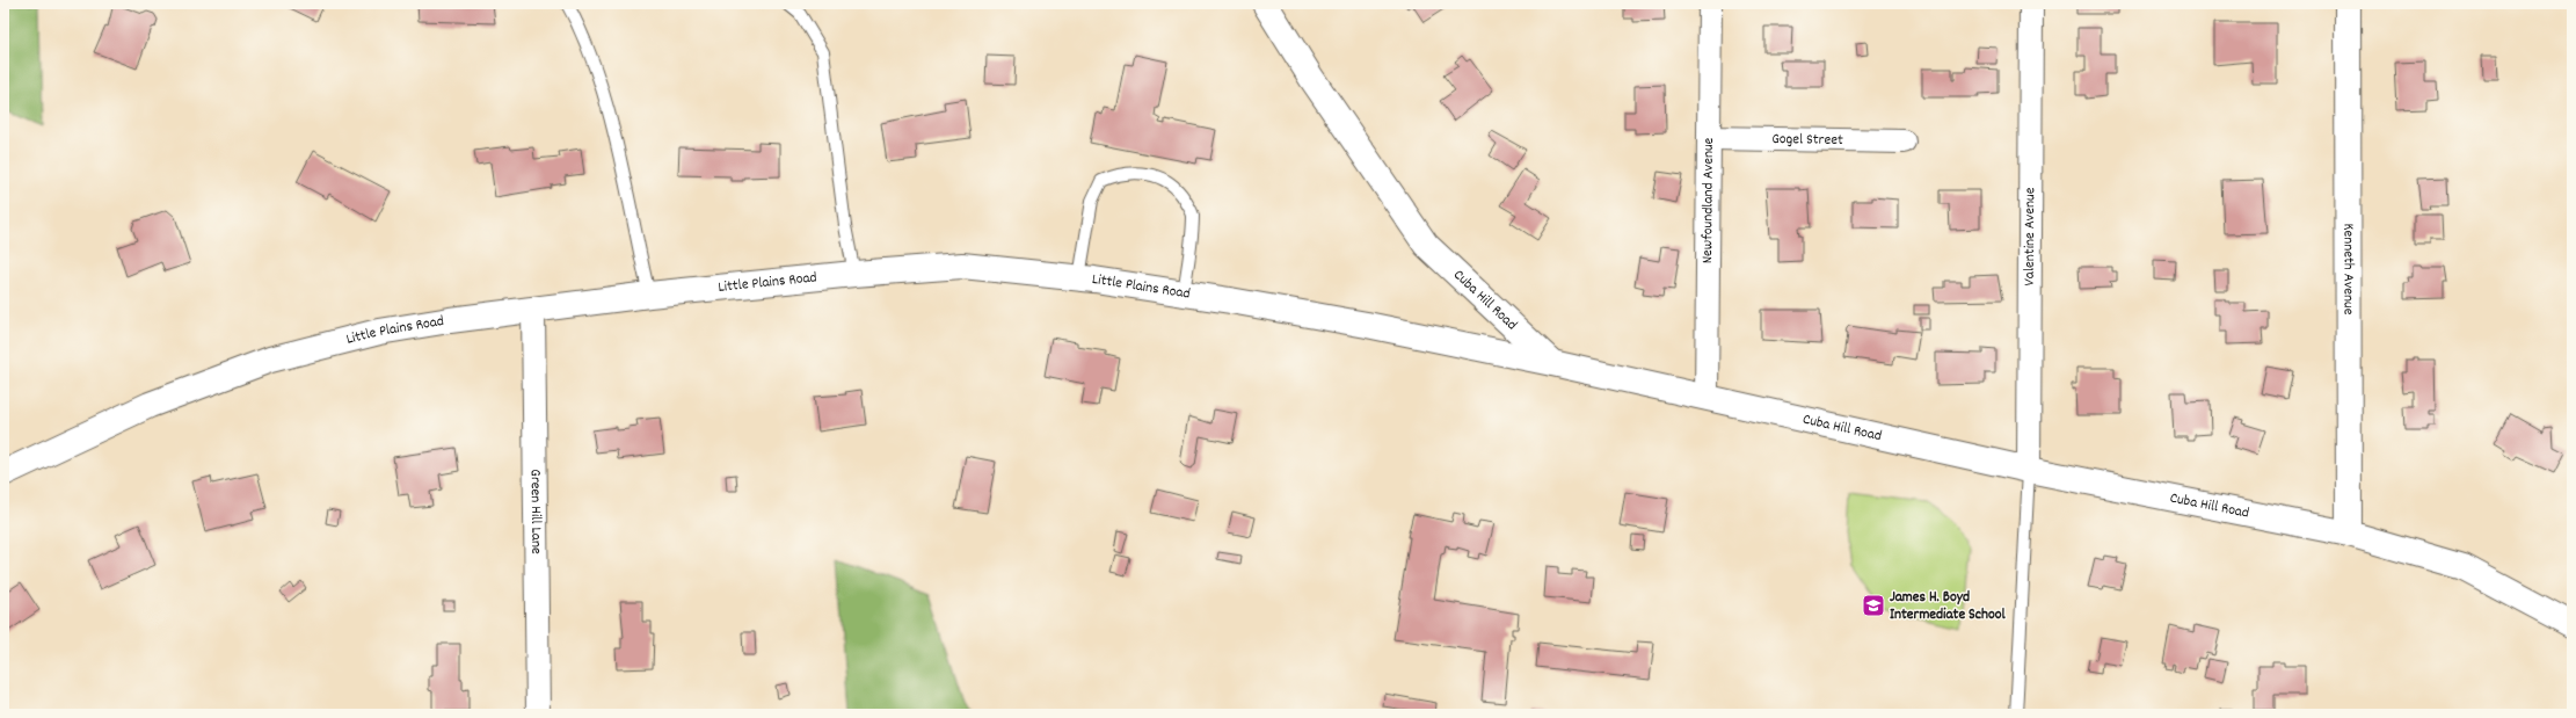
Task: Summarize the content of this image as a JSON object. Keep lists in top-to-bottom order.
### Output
{
  "streets": {
    "street": [
      "Gogel Street",
      "Newfoundland Avenue",
      "Valentine Avenue",
      "Kenneth Avenue",
      "Little Plains Road",
      "Cuba Hill Road",
      "Green Hill Lane"
    ]
  },
  "crossings": [
    ["Gogel Street", "Newfoundland Avenue"],
    ["Newfoundland Avenue", "Cuba Hill Road"],
    ["Valentine Avenue", "Cuba Hill Road"],
    ["Kenneth Avenue", "Cuba Hill Road"],
    ["Little Plains Road", "Cuba Hill Road"],
    ["Little Plains Road", "Green Hill Lane"]
  ],
  "places": {
    "school or university": ["James H. Boyd Intermediate School"]
  }
}
